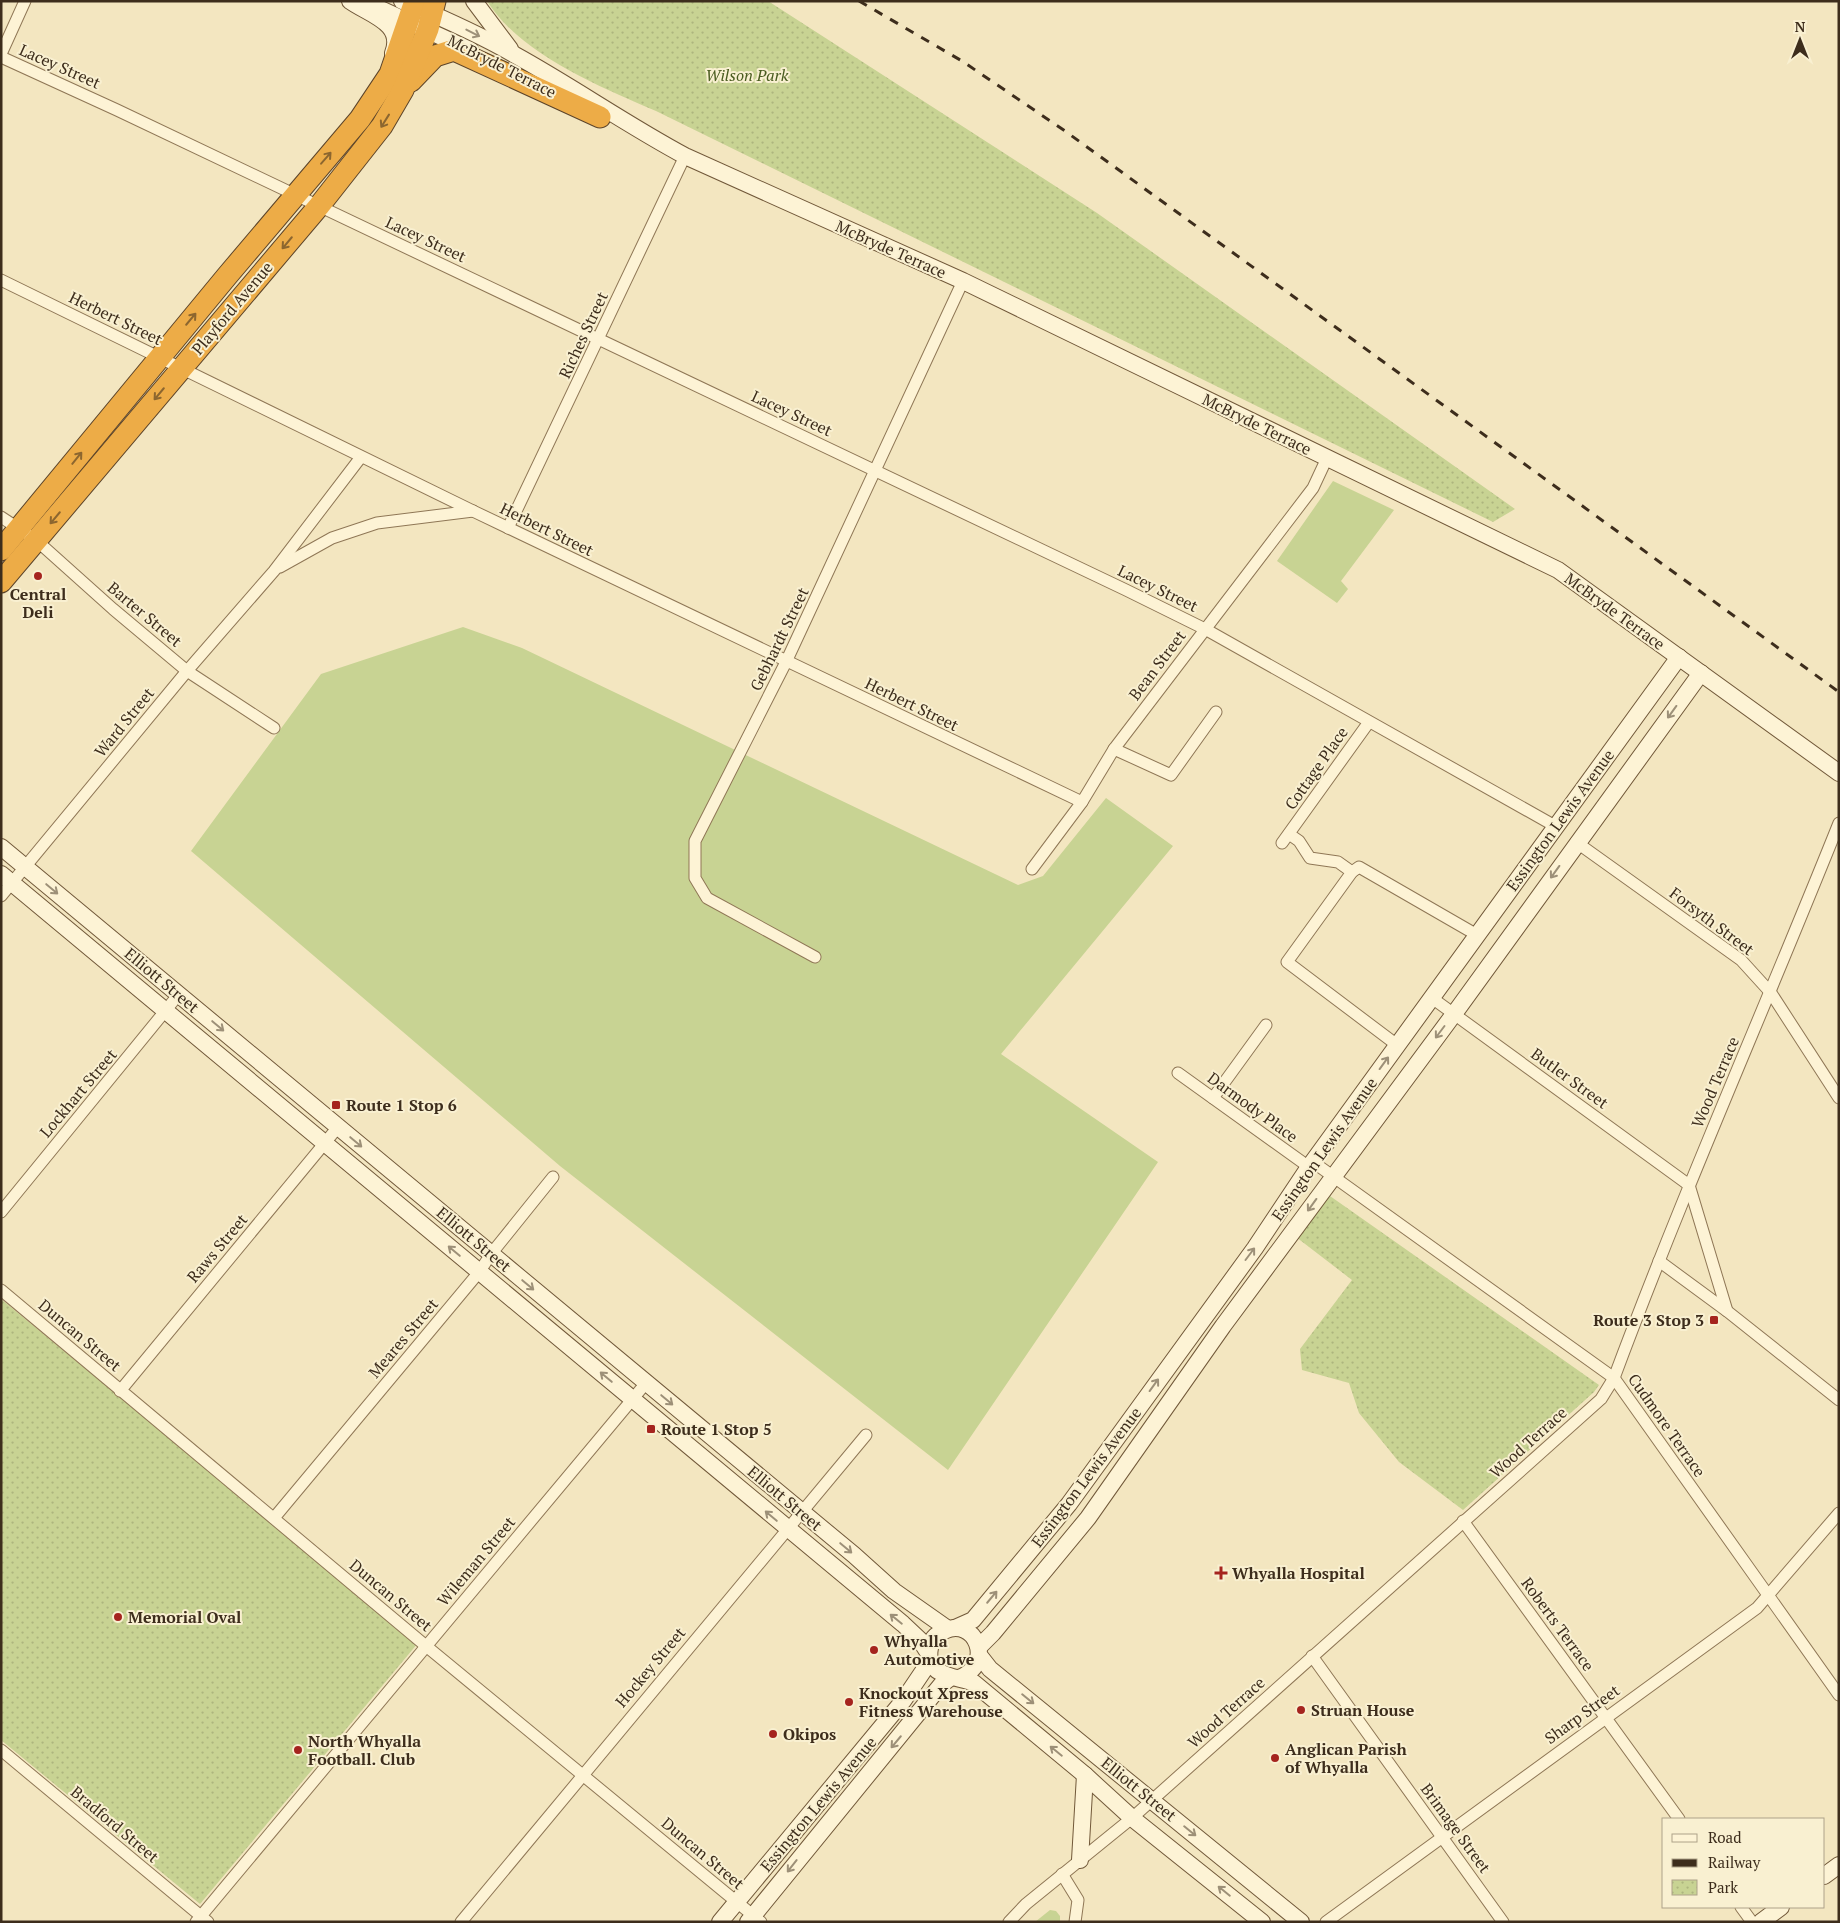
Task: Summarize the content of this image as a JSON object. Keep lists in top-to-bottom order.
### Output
{
  "streets": {
    "highway": ["Playford Avenue"],
    "main road": ["McBryde Terrace", "Essington Lewis Avenue", "Elliott Street"],
    "street": [
      "Lacey Street",
      "Herbert Street",
      "Riches Street",
      "Barter Street",
      "Gebhardt Street",
      "Bean Street",
      "Ward Street",
      "Cottage Place",
      "Forsyth Street",
      "Butler Street",
      "Wood Terrace",
      "Lockhart Street",
      "Darmody Place",
      "Raws Street",
      "Duncan Street",
      "Meares Street",
      "Cudmore Terrace",
      "Wileman Street",
      "Roberts Terrace",
      "Hockey Street",
      "Sharp Street",
      "Bradford Street",
      "Brimage Street"
    ]
  },
  "crossings": [
    ["Lacey Street", "Playford Avenue"],
    ["Lacey Street", "Riches Street"],
    ["Lacey Street", "Gebhardt Street"],
    ["Lacey Street", "Bean Street"],
    ["Lacey Street", "Cottage Place"],
    ["Lacey Street", "Essington Lewis Avenue"],
    ["McBryde Terrace", "Playford Avenue"],
    ["McBryde Terrace", "Riches Street"],
    ["McBryde Terrace", "Gebhardt Street"],
    ["McBryde Terrace", "Bean Street"],
    ["McBryde Terrace", "Essington Lewis Avenue"],
    ["Playford Avenue", "Herbert Street"],
    ["Playford Avenue", "Barter Street"],
    ["Herbert Street", "Riches Street"],
    ["Herbert Street", "Gebhardt Street"],
    ["Herbert Street", "Bean Street"],
    ["Herbert Street", "Ward Street"],
    ["Barter Street", "Ward Street"],
    ["Ward Street", "Elliott Street"],
    ["Cottage Place", "Essington Lewis Avenue"],
    ["Essington Lewis Avenue", "Forsyth Street"],
    ["Essington Lewis Avenue", "Elliott Street"],
    ["Essington Lewis Avenue", "Butler Street"],
    ["Essington Lewis Avenue", "Darmody Place"],
    ["Essington Lewis Avenue", "Duncan Street"],
    ["Essington Lewis Avenue", "Cudmore Terrace"],
    ["Forsyth Street", "Wood Terrace"],
    ["Elliott Street", "Wood Terrace"],
    ["Elliott Street", "Lockhart Street"],
    ["Elliott Street", "Raws Street"],
    ["Elliott Street", "Meares Street"],
    ["Elliott Street", "Wileman Street"],
    ["Elliott Street", "Hockey Street"],
    ["Butler Street", "Wood Terrace"],
    ["Wood Terrace", "Cudmore Terrace"],
    ["Wood Terrace", "Roberts Terrace"],
    ["Wood Terrace", "Brimage Street"],
    ["Darmody Place", "Cudmore Terrace"],
    ["Raws Street", "Duncan Street"],
    ["Duncan Street", "Meares Street"],
    ["Duncan Street", "Wileman Street"],
    ["Duncan Street", "Hockey Street"],
    ["Cudmore Terrace", "Sharp Street"],
    ["Wileman Street", "Bradford Street"],
    ["Roberts Terrace", "Sharp Street"],
    ["Sharp Street", "Brimage Street"]
  ],
  "parks": ["Wilson Park"],
  "places": {
    "other": [
      "Central Deli",
      "Memorial Oval",
      "Whyalla Automotive",
      "Knockout Xpress Fitness Warehouse",
      "Struan House",
      "Okipos",
      "North Whyalla Football. Club",
      "Anglican Parish of Whyalla"
    ],
    "transit": ["Route 1 Stop 6", "Route 3 Stop 3", "Route 1 Stop 5"],
    "health": ["Whyalla Hospital"]
  },
  "legend": ["Road", "Railway", "Park"],
  "north": "top"
}
